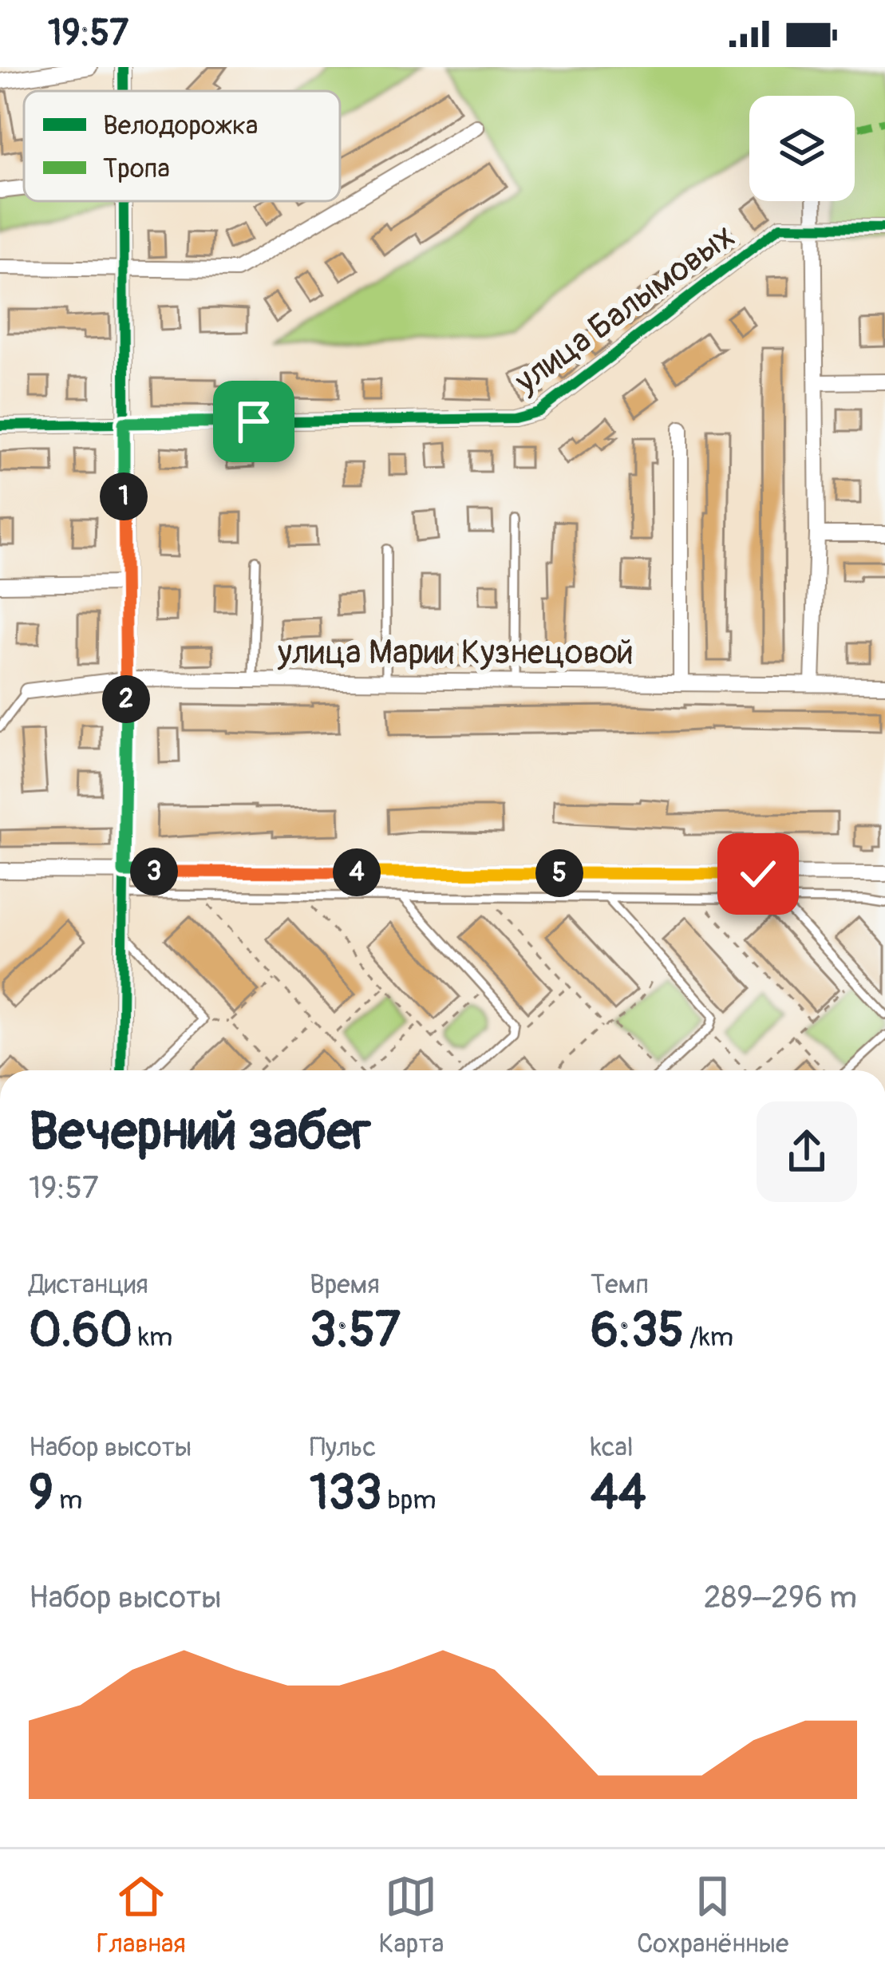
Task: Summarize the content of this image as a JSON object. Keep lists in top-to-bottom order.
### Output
{
  "streets": {
    "street": ["улица Балымовых", "улица Марии Кузнецовой"]
  },
  "legend": ["Велодорожка", "Тропа"],
  "page": {
    "status": "19:57",
    "pins": [
      "1",
      "2",
      "3",
      "4",
      "5"
    ],
    "heading": ["Вечерний забег", "19:57"],
    "stats": [
      ["Дистанция", "0.60 km"],
      ["Время", "3:57"],
      ["Темп", "6:35 /km"],
      ["Набор высоты", "9 m"],
      ["Пульс", "133 bpm"],
      ["kcal", "44"]
    ],
    "chart": ["Набор высоты", "289–296 m"],
    "tabs": ["Главная", "Карта", "Сохранённые"]
  }
}
